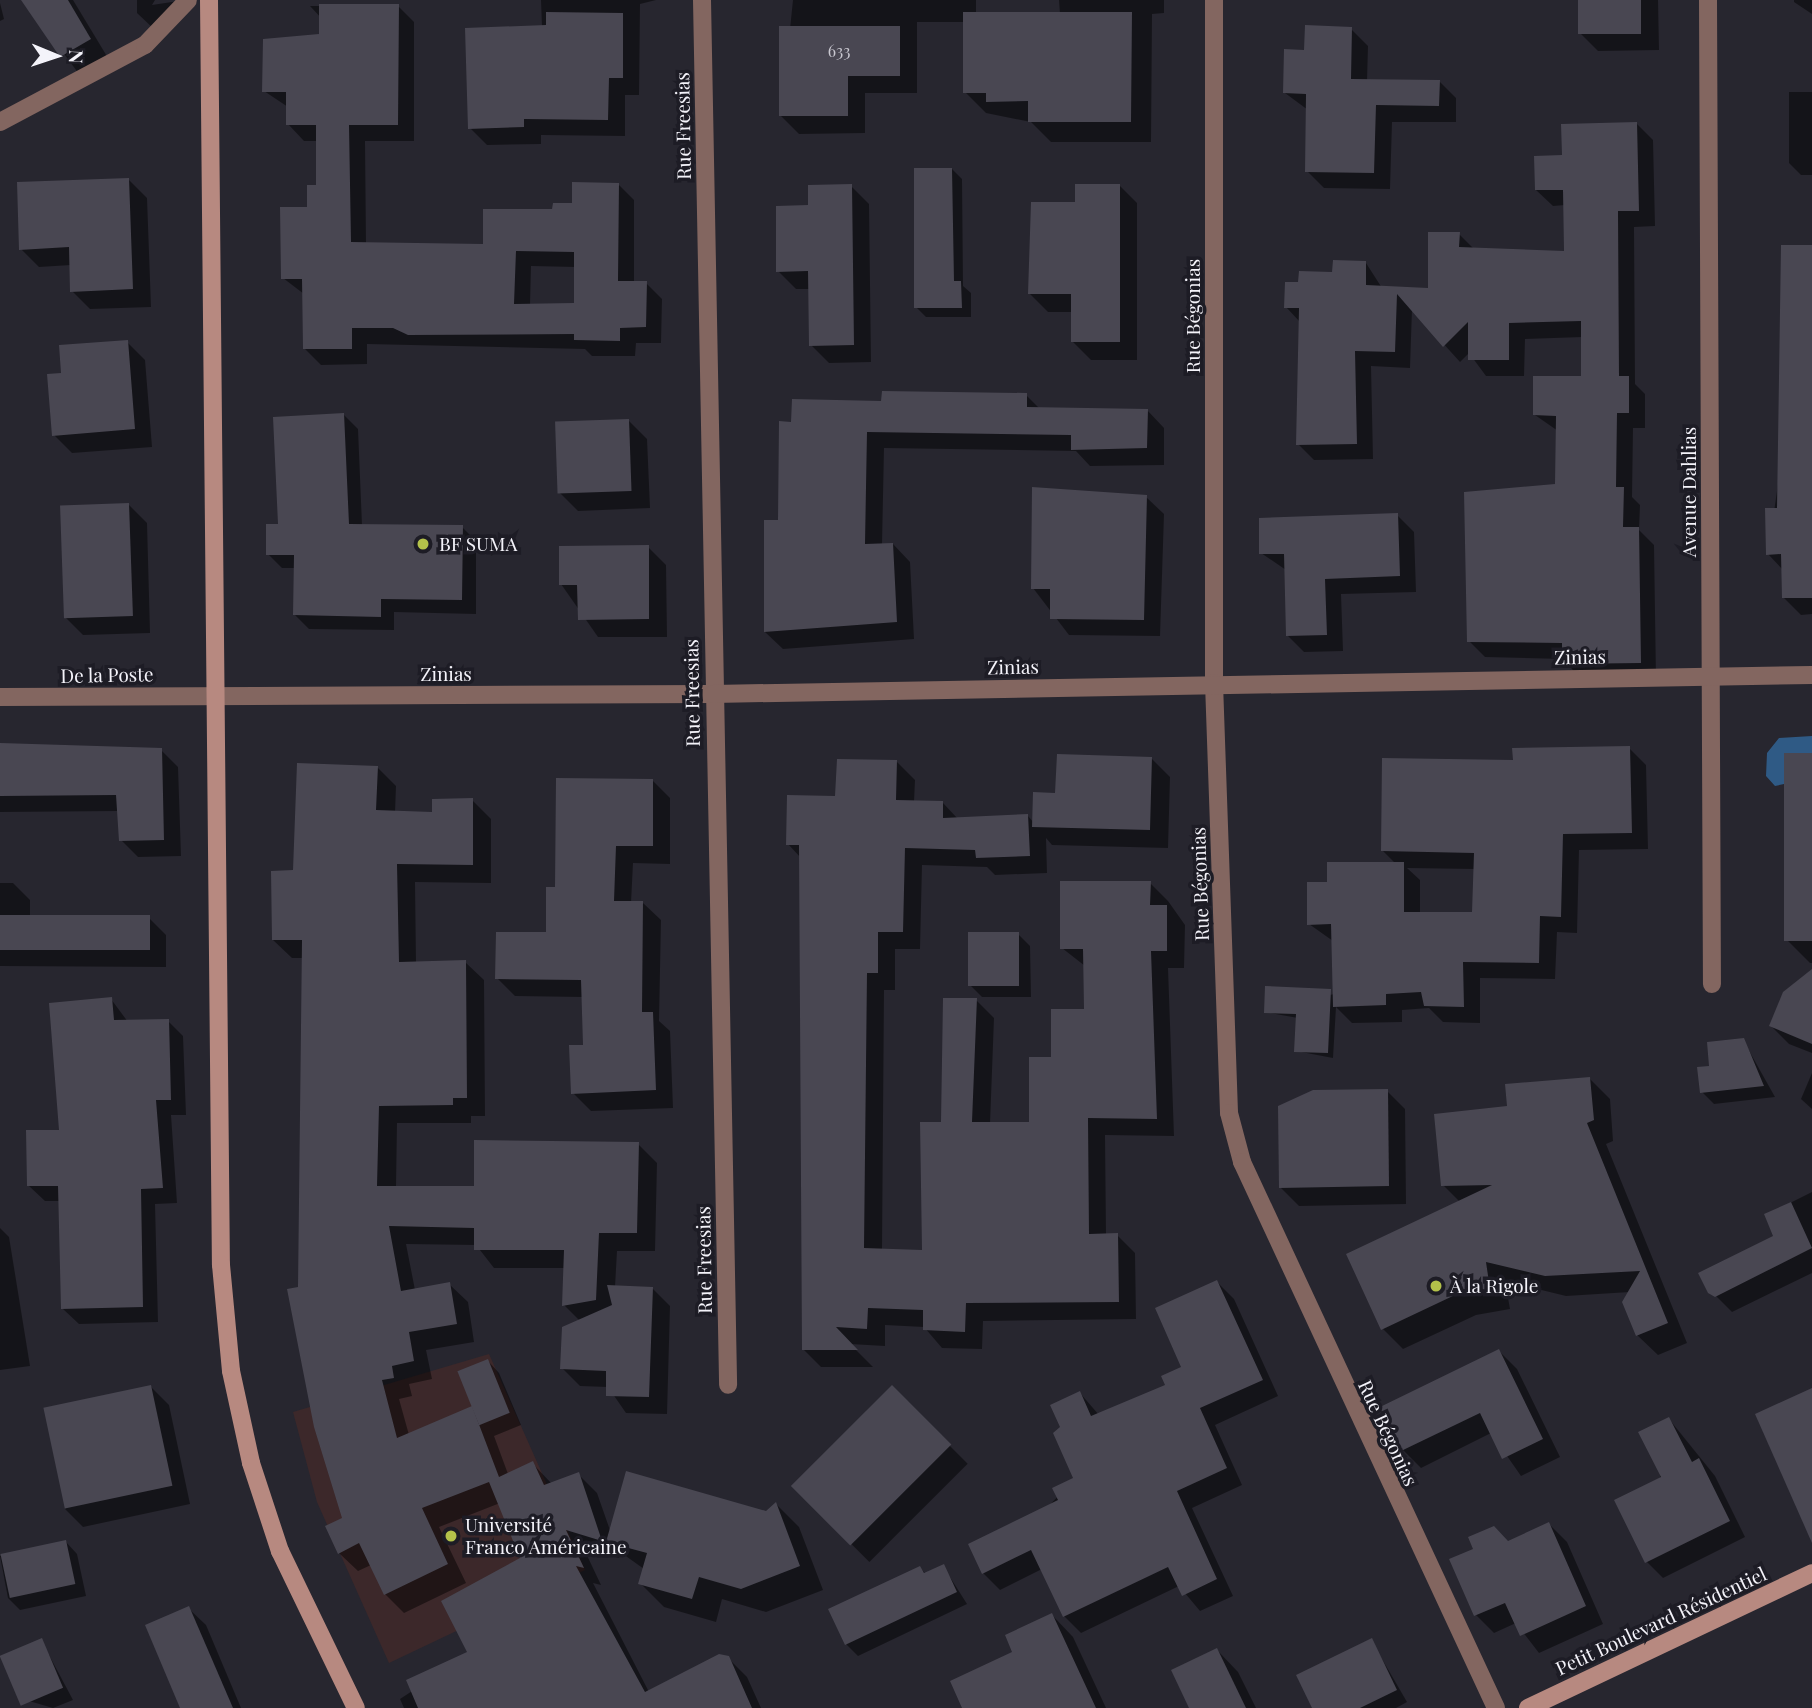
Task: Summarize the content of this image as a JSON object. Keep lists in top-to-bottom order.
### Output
{
  "streets": {
    "street": [
      "Rue Freesias",
      "Rue Bégonias",
      "Avenue Dahlias",
      "Zinias",
      "De la Poste",
      "Petit Boulevard Résidentiel"
    ]
  },
  "crossings": [
    ["Rue Freesias", "Zinias"],
    ["Rue Bégonias", "Zinias"],
    ["Avenue Dahlias", "Zinias"],
    ["Zinias", "De la Poste"]
  ],
  "places": ["BF SUMA", "À la Rigole", "Université Franco Américaine"],
  "house_numbers": ["633"],
  "north": "right"
}
